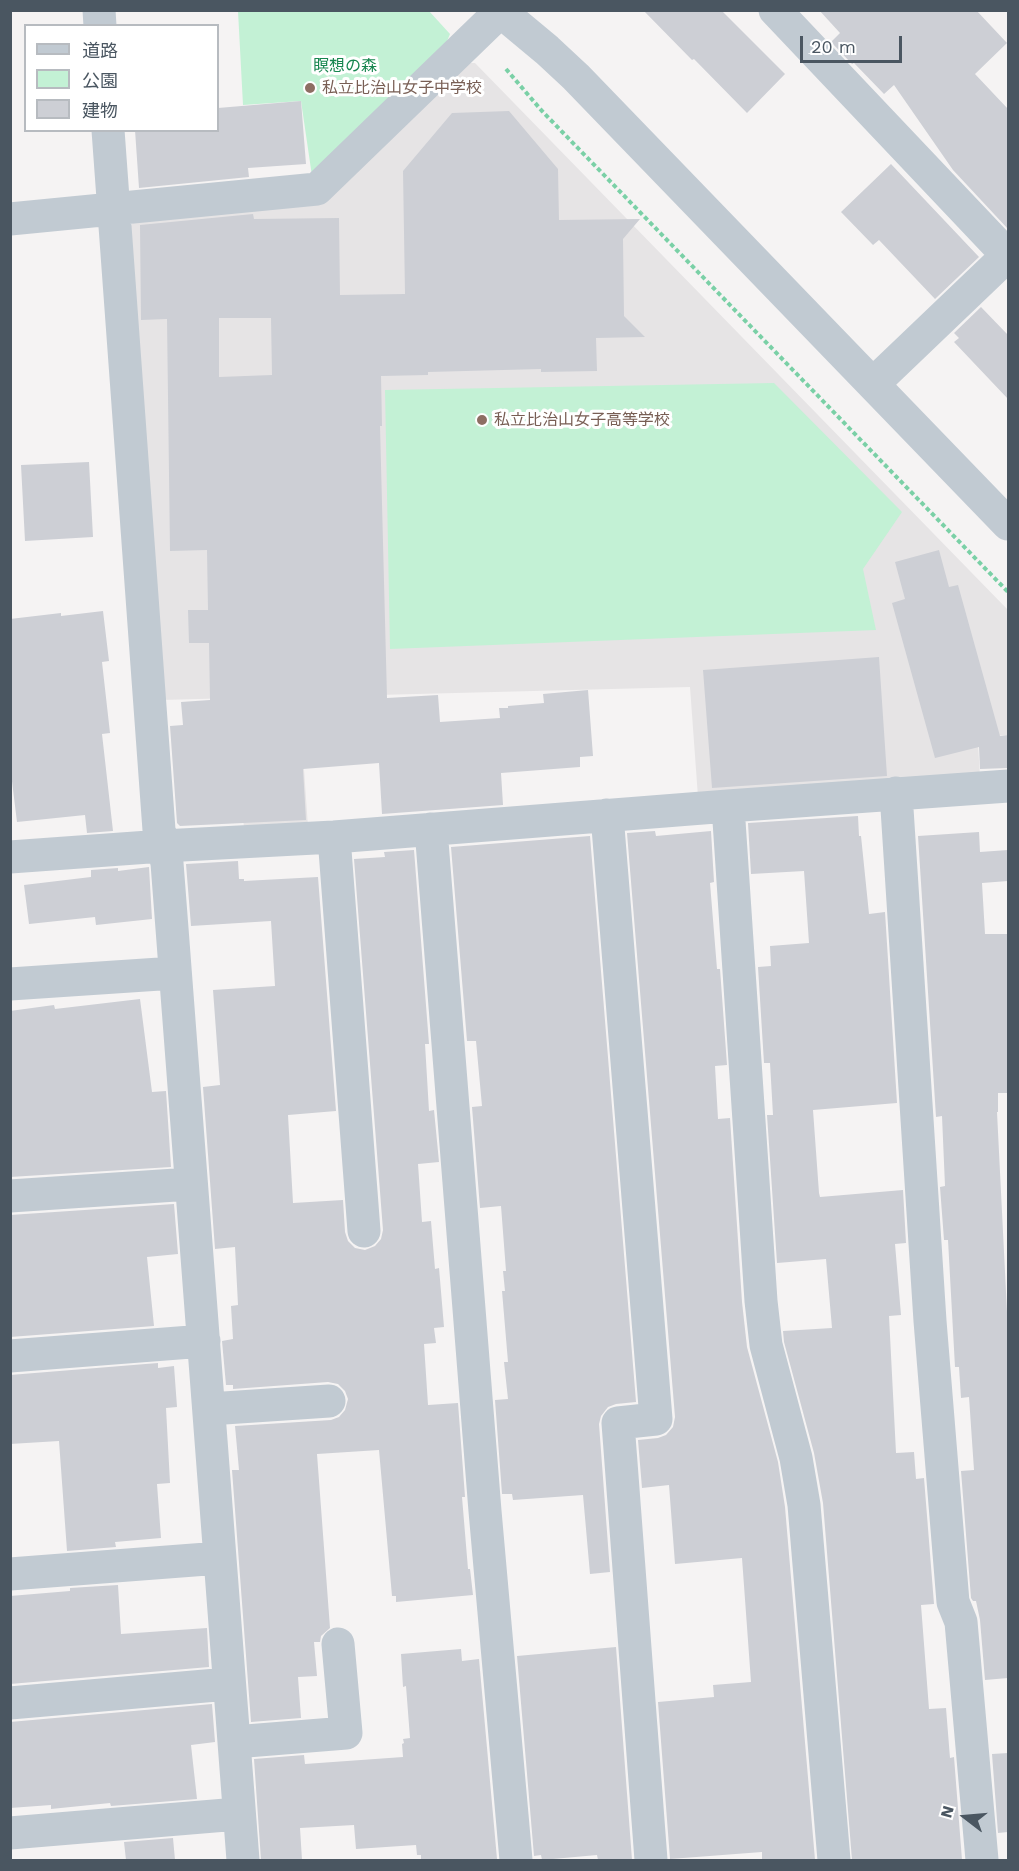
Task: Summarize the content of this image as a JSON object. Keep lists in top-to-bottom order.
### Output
{
  "parks": ["瞑想の森"],
  "places": ["私立比治山女子中学校", "私立比治山女子高等学校"],
  "legend": ["道路", "公園", "建物"],
  "scale_bar": "20 m",
  "north": "left"
}
